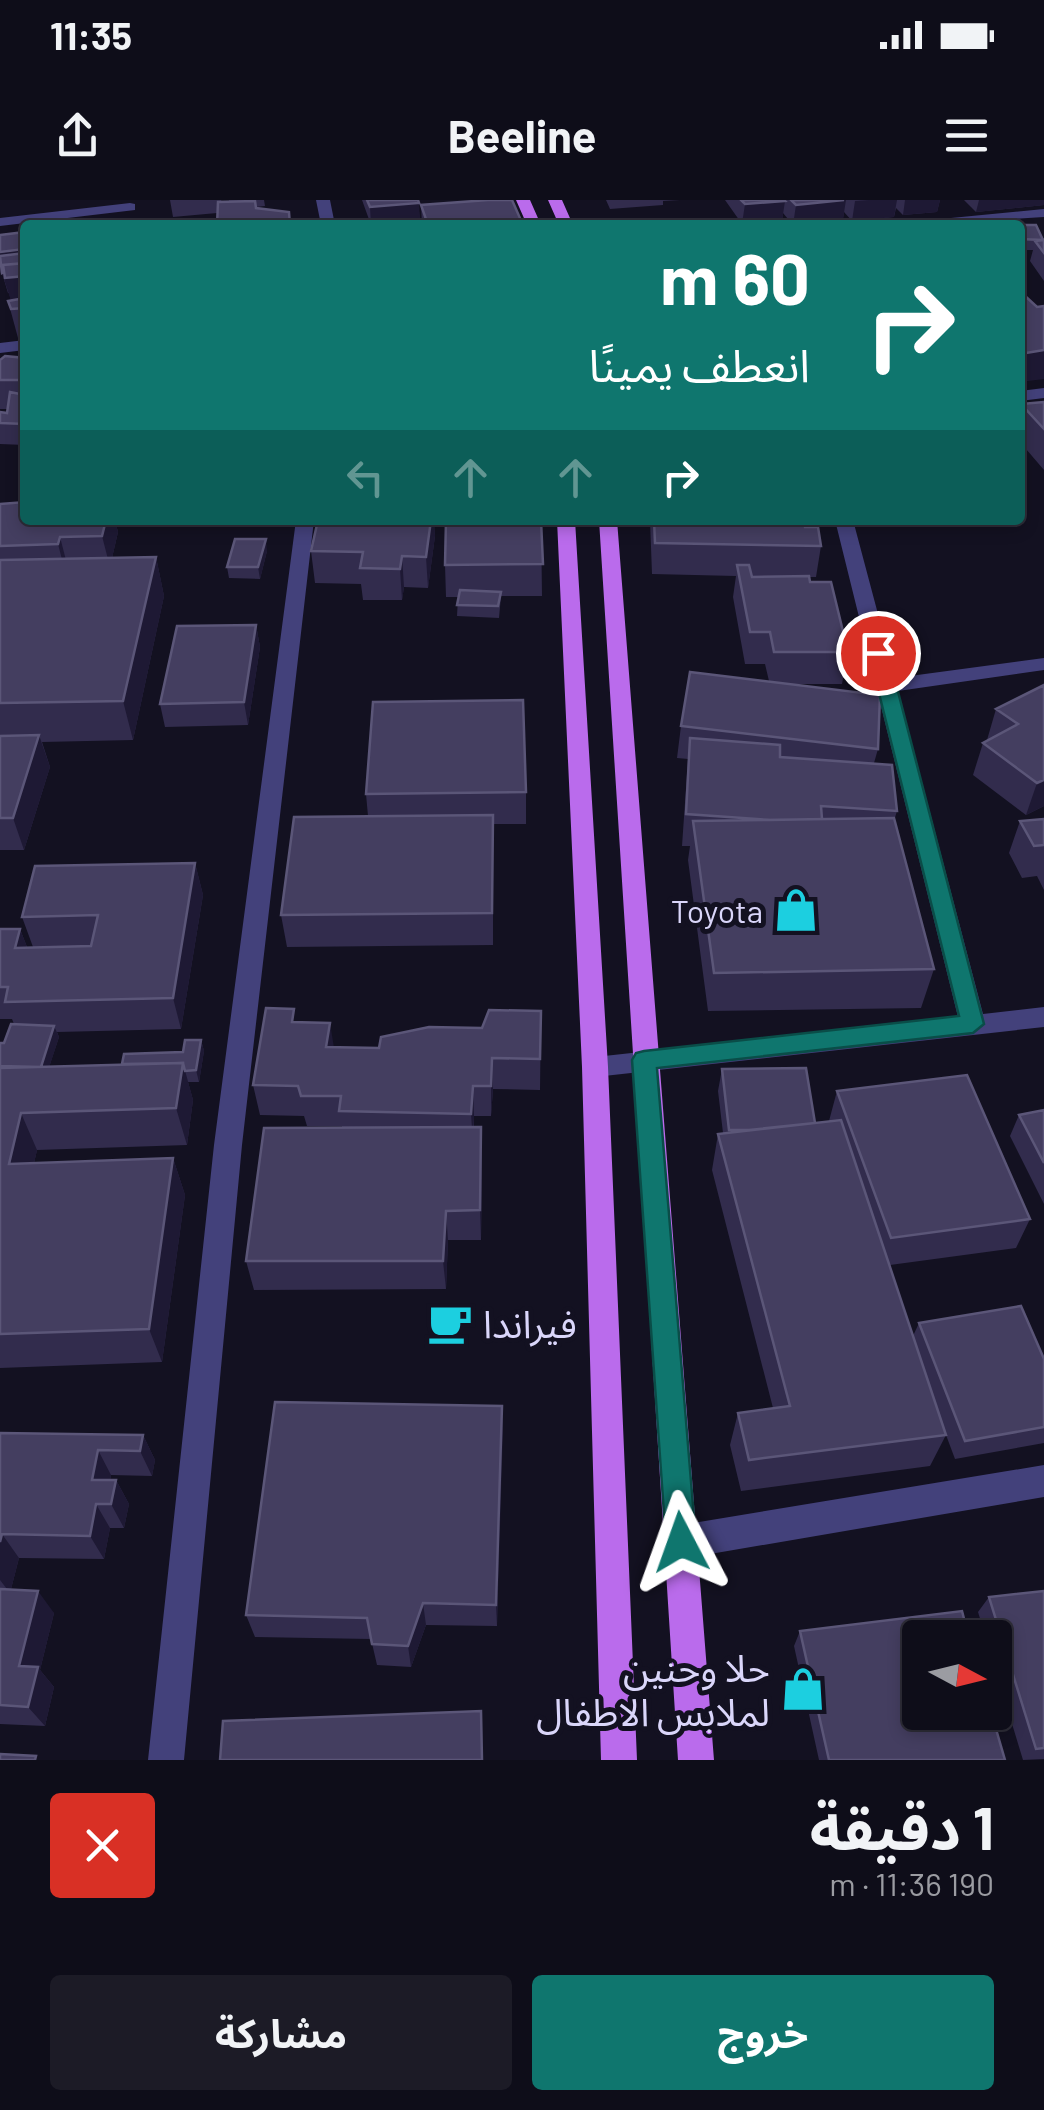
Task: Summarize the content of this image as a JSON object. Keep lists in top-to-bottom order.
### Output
{
  "places": {
    "shop": ["Toyota", "حلا وحنين لملابس الاطفال"],
    "cafe": ["فيراندا"]
  },
  "north": "right",
  "page": {
    "status": "11:35",
    "header": "Beeline",
    "turn": ["60 m", "انعطف يمينًا"],
    "heading": ["1 دقيقة", "190 m · 11:36"],
    "buttons": ["خروج", "مشاركة"]
  }
}
